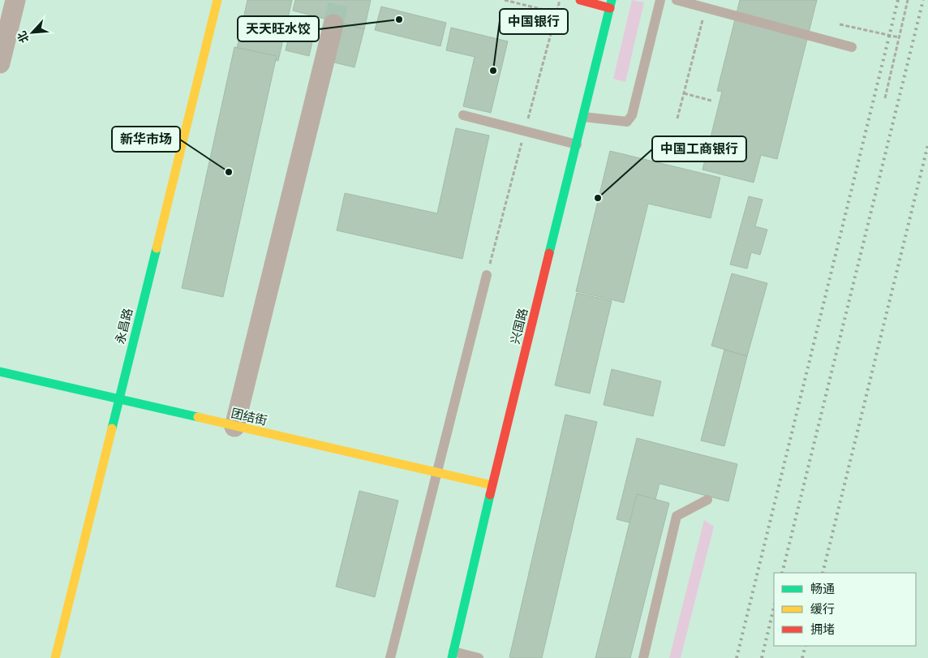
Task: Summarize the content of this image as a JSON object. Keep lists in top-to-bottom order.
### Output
{
  "streets": {
    "street": ["永昌路", "兴国路", "团结街"]
  },
  "crossings": [
    ["永昌路", "团结街"],
    ["兴国路", "团结街"]
  ],
  "places": [
    "天天旺水饺",
    "中国银行",
    "新华市场",
    "中国工商银行"
  ],
  "legend": ["畅通", "缓行", "拥堵"],
  "north": "bottom left"
}
